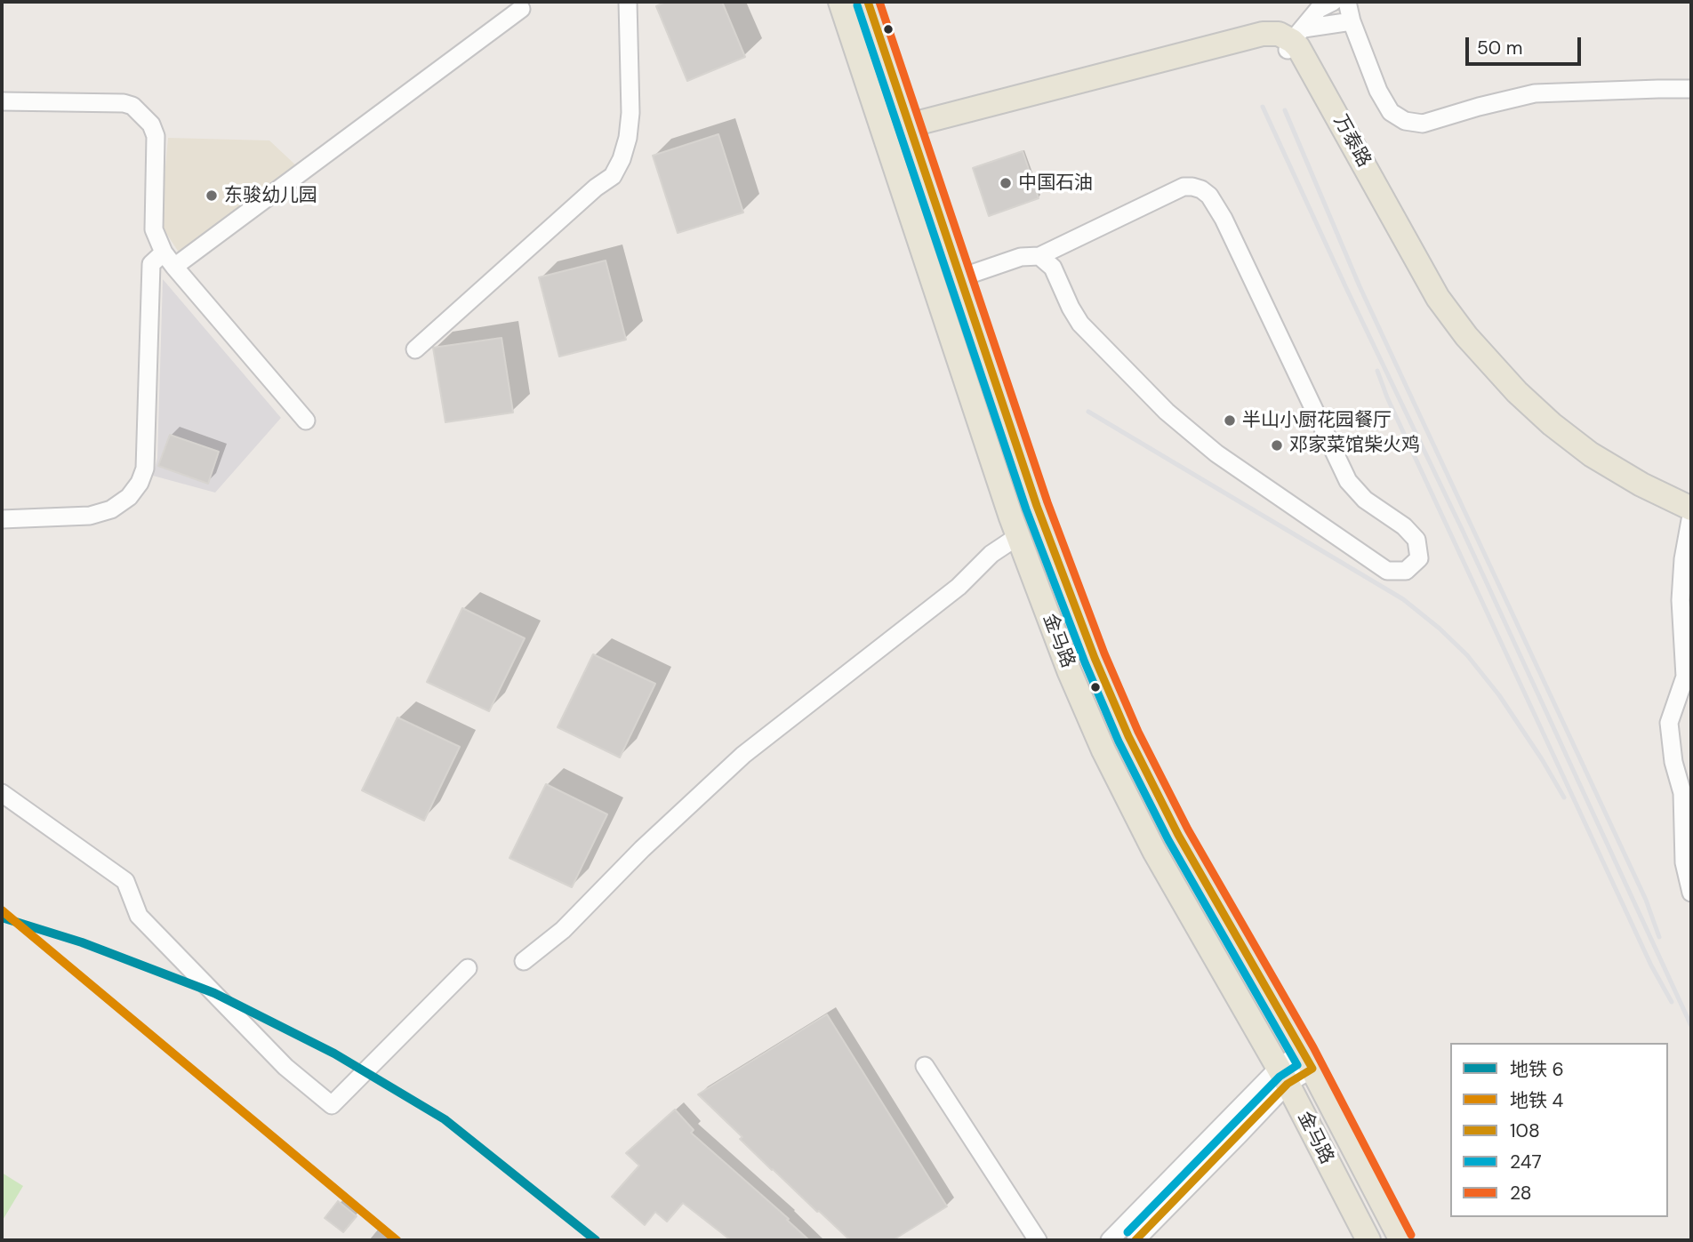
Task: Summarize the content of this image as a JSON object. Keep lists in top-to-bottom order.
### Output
{
  "streets": {
    "main road": ["万泰路", "金马路"]
  },
  "places": [
    "中国石油",
    "东骏幼儿园",
    "半山小厨花园餐厅",
    "邓家菜馆柴火鸡"
  ],
  "lines": [
    "transit line 108",
    "transit line 28",
    "transit line 247",
    "metro line 4",
    "metro line 6"
  ],
  "legend": [
    "地铁 6",
    "地铁 4",
    "108",
    "247",
    "28"
  ],
  "scale_bar": "50 m"
}
